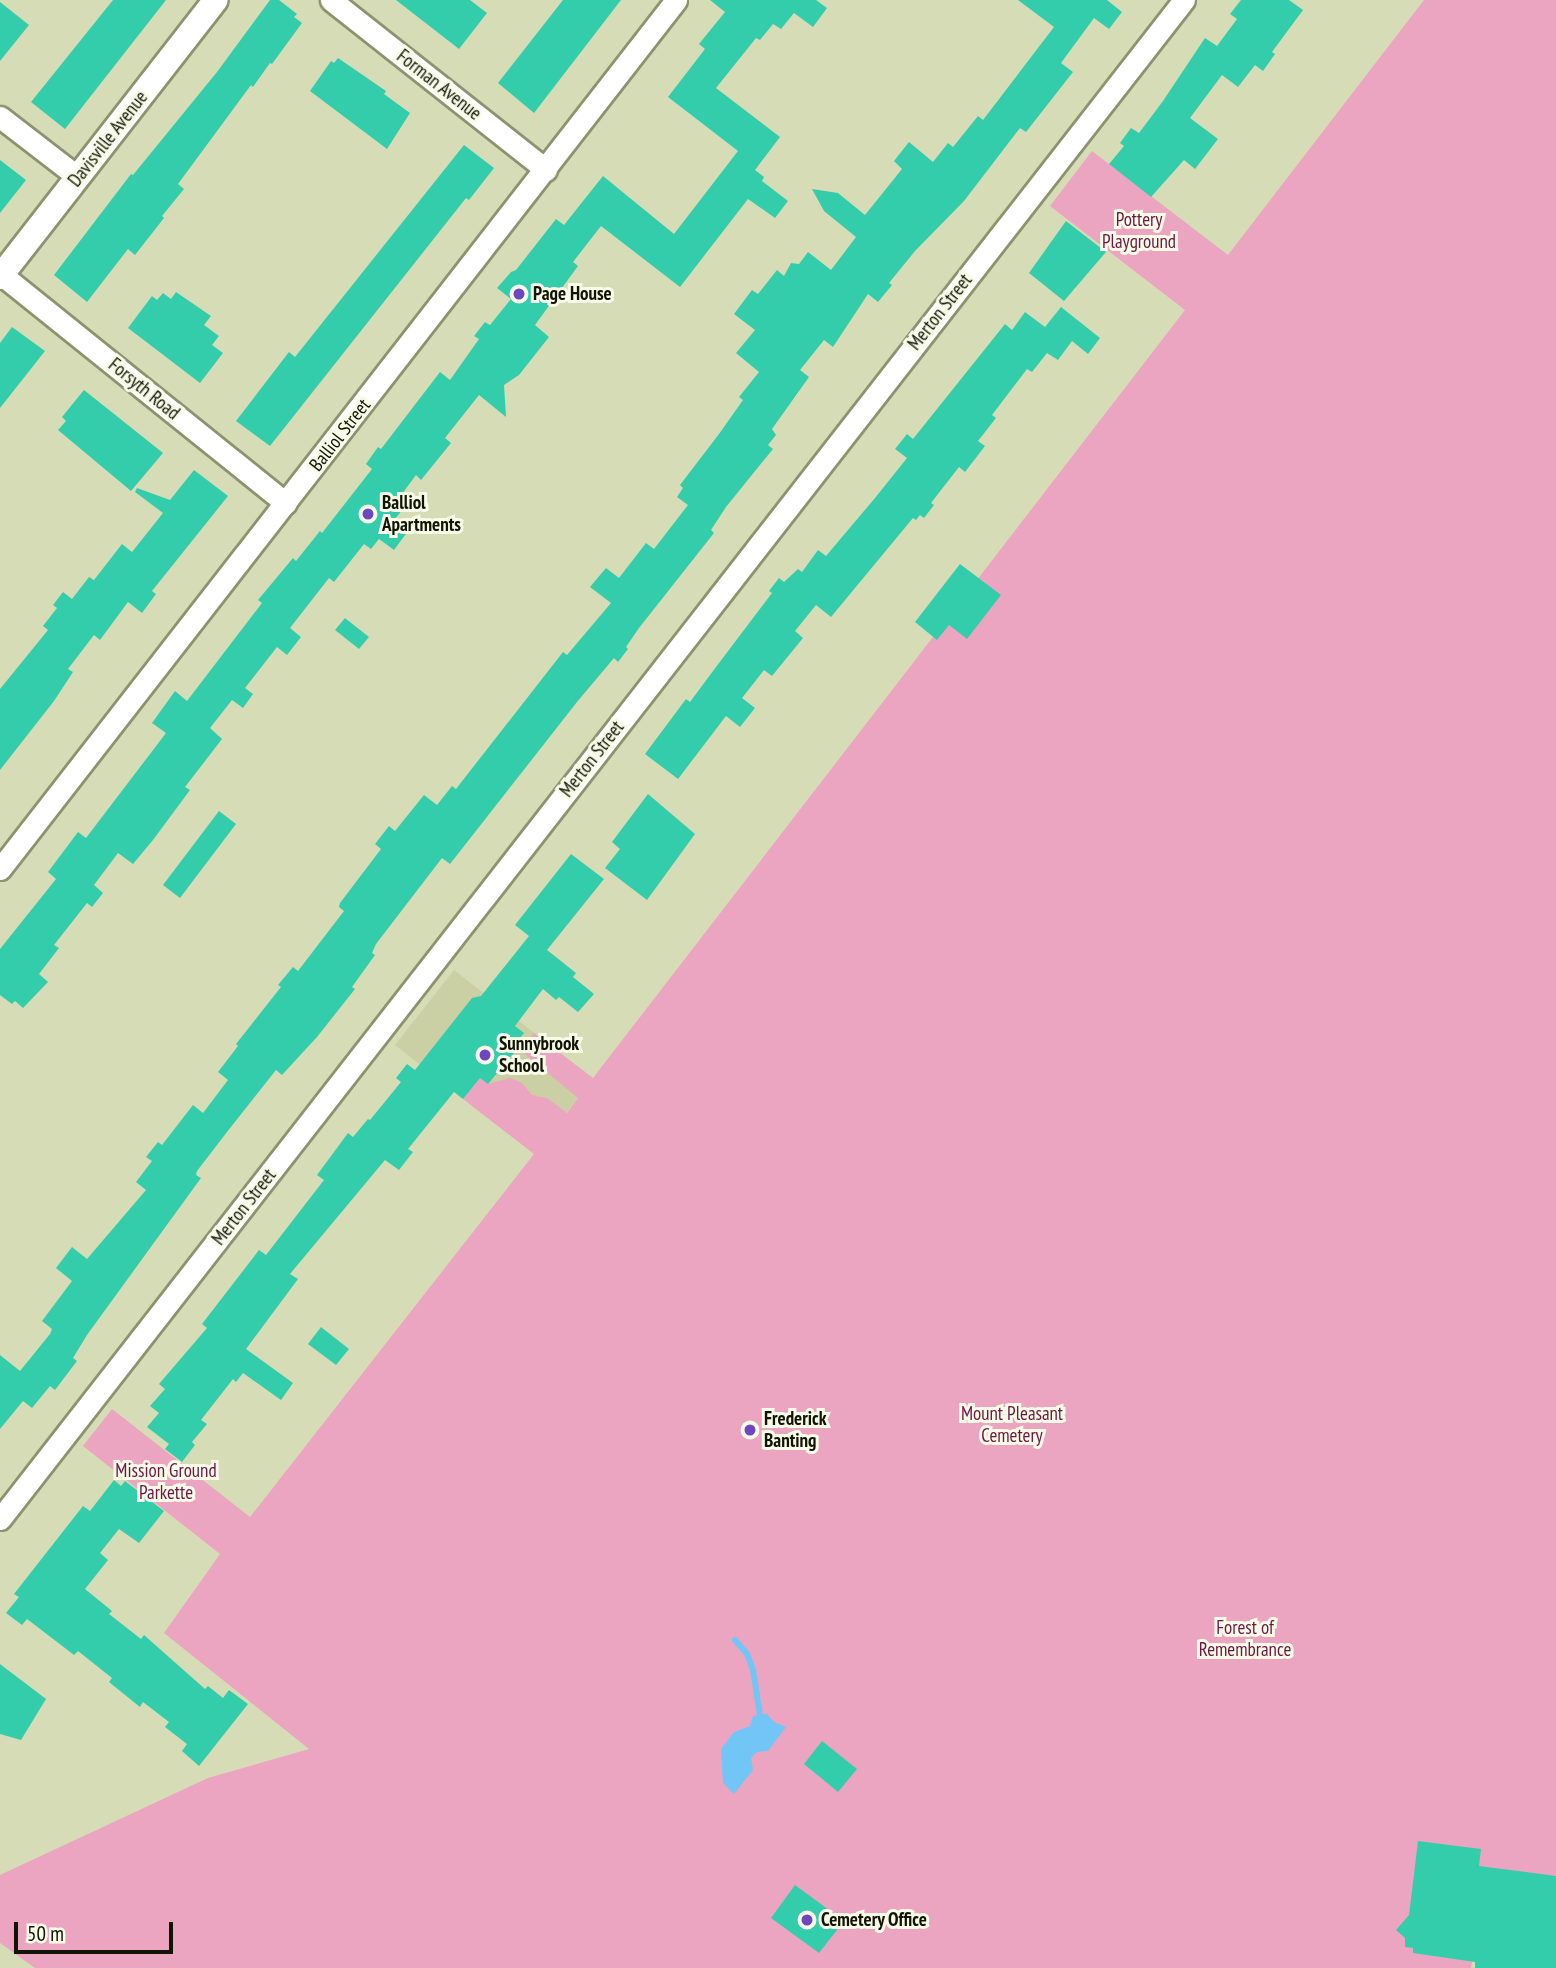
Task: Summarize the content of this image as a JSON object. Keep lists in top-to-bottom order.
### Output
{
  "streets": {
    "street": [
      "Forman Avenue",
      "Davisville Avenue",
      "Merton Street",
      "Forsyth Road",
      "Balliol Street"
    ]
  },
  "crossings": [
    ["Forman Avenue", "Balliol Street"],
    ["Davisville Avenue", "Forsyth Road"],
    ["Forsyth Road", "Balliol Street"]
  ],
  "parks": [
    "Pottery Playground",
    "Mount Pleasant Cemetery",
    "Mission Ground Parkette",
    "Forest of Remembrance"
  ],
  "places": [
    "Page House",
    "Balliol Apartments",
    "Sunnybrook School",
    "Frederick Banting",
    "Cemetery Office"
  ],
  "scale_bar": "50 m"
}
